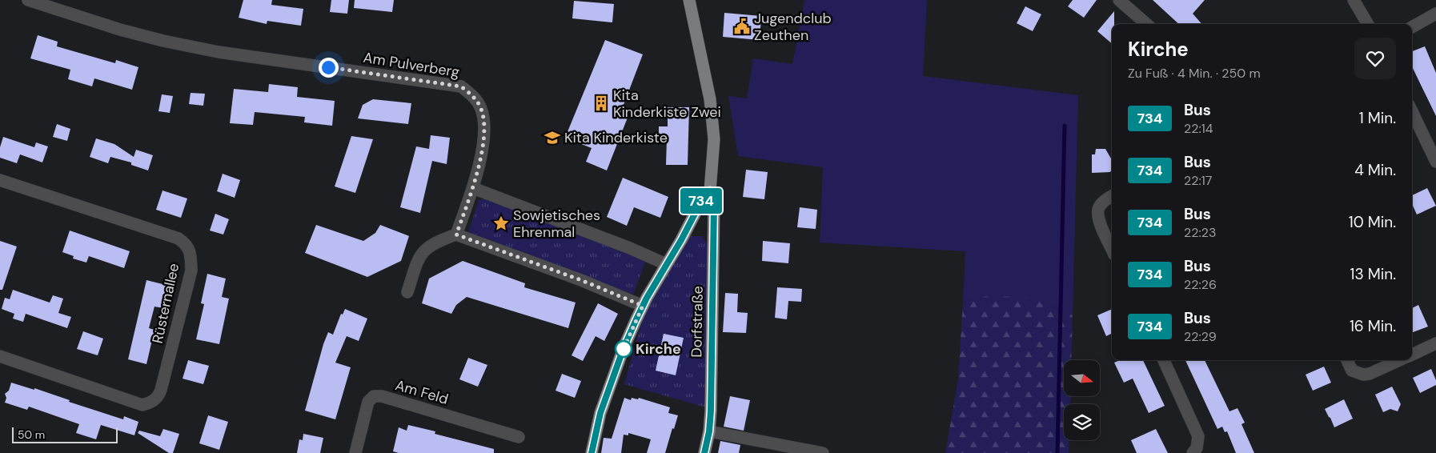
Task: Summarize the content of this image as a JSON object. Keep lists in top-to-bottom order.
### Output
{
  "streets": {
    "main road": ["Dorfstraße"],
    "street": ["Am Pulverberg", "Rüsternallee", "Am Feld"]
  },
  "places": {
    "public building": ["Jugendclub Zeuthen"],
    "building": ["Kita Kinderkiste Zwei"],
    "school or university": ["Kita Kinderkiste"],
    "place": ["Sowjetisches Ehrenmal"],
    "other": ["Kirche"]
  },
  "lines": ["bus line 734"],
  "scale_bar": "50 m",
  "north": "right",
  "page": {
    "on_map": "734",
    "heading": ["Kirche", "Zu Fuß · 4 Min. · 250 m"],
    "list": [
      {
        "mark": "734",
        "name": "Bus",
        "note": "22:14",
        "value": "1 Min."
      },
      {
        "mark": "734",
        "name": "Bus",
        "note": "22:17",
        "value": "4 Min."
      },
      {
        "mark": "734",
        "name": "Bus",
        "note": "22:23",
        "value": "10 Min."
      },
      {
        "mark": "734",
        "name": "Bus",
        "note": "22:26",
        "value": "13 Min."
      },
      {
        "mark": "734",
        "name": "Bus",
        "note": "22:29",
        "value": "16 Min."
      }
    ],
    "scale": "50 m"
  }
}
